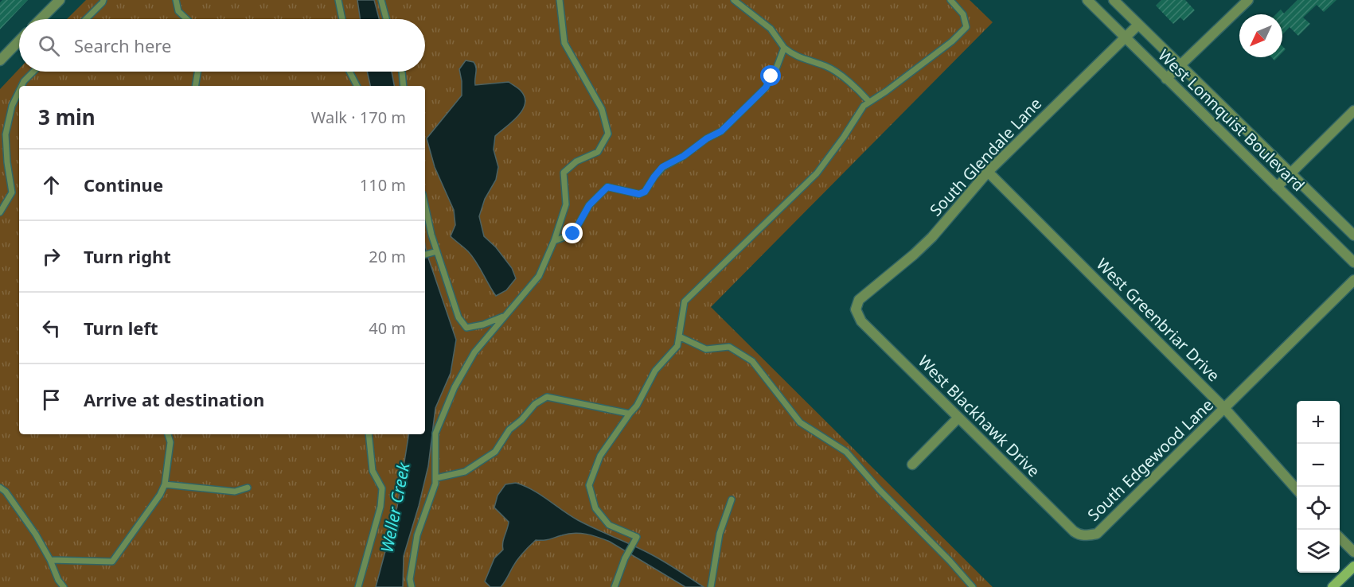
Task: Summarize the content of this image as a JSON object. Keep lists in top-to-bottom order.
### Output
{
  "streets": {
    "street": [
      "West Lonnquist Boulevard",
      "South Glendale Lane",
      "West Greenbriar Drive",
      "West Blackhawk Drive",
      "South Edgewood Lane"
    ]
  },
  "crossings": [
    ["West Lonnquist Boulevard", "South Glendale Lane"],
    ["South Glendale Lane", "West Greenbriar Drive"],
    ["South Glendale Lane", "West Blackhawk Drive"],
    ["West Greenbriar Drive", "South Edgewood Lane"],
    ["West Blackhawk Drive", "South Edgewood Lane"]
  ],
  "water": ["Weller Creek"],
  "north": "bottom left",
  "page": {
    "search": "Search here",
    "heading": ["3 min", "Walk · 170 m"],
    "list": [
      ["Continue", "110 m"],
      ["Turn right", "20 m"],
      ["Turn left", "40 m"],
      "Arrive at destination"
    ],
    "map_buttons": ["+", "−"]
  }
}
